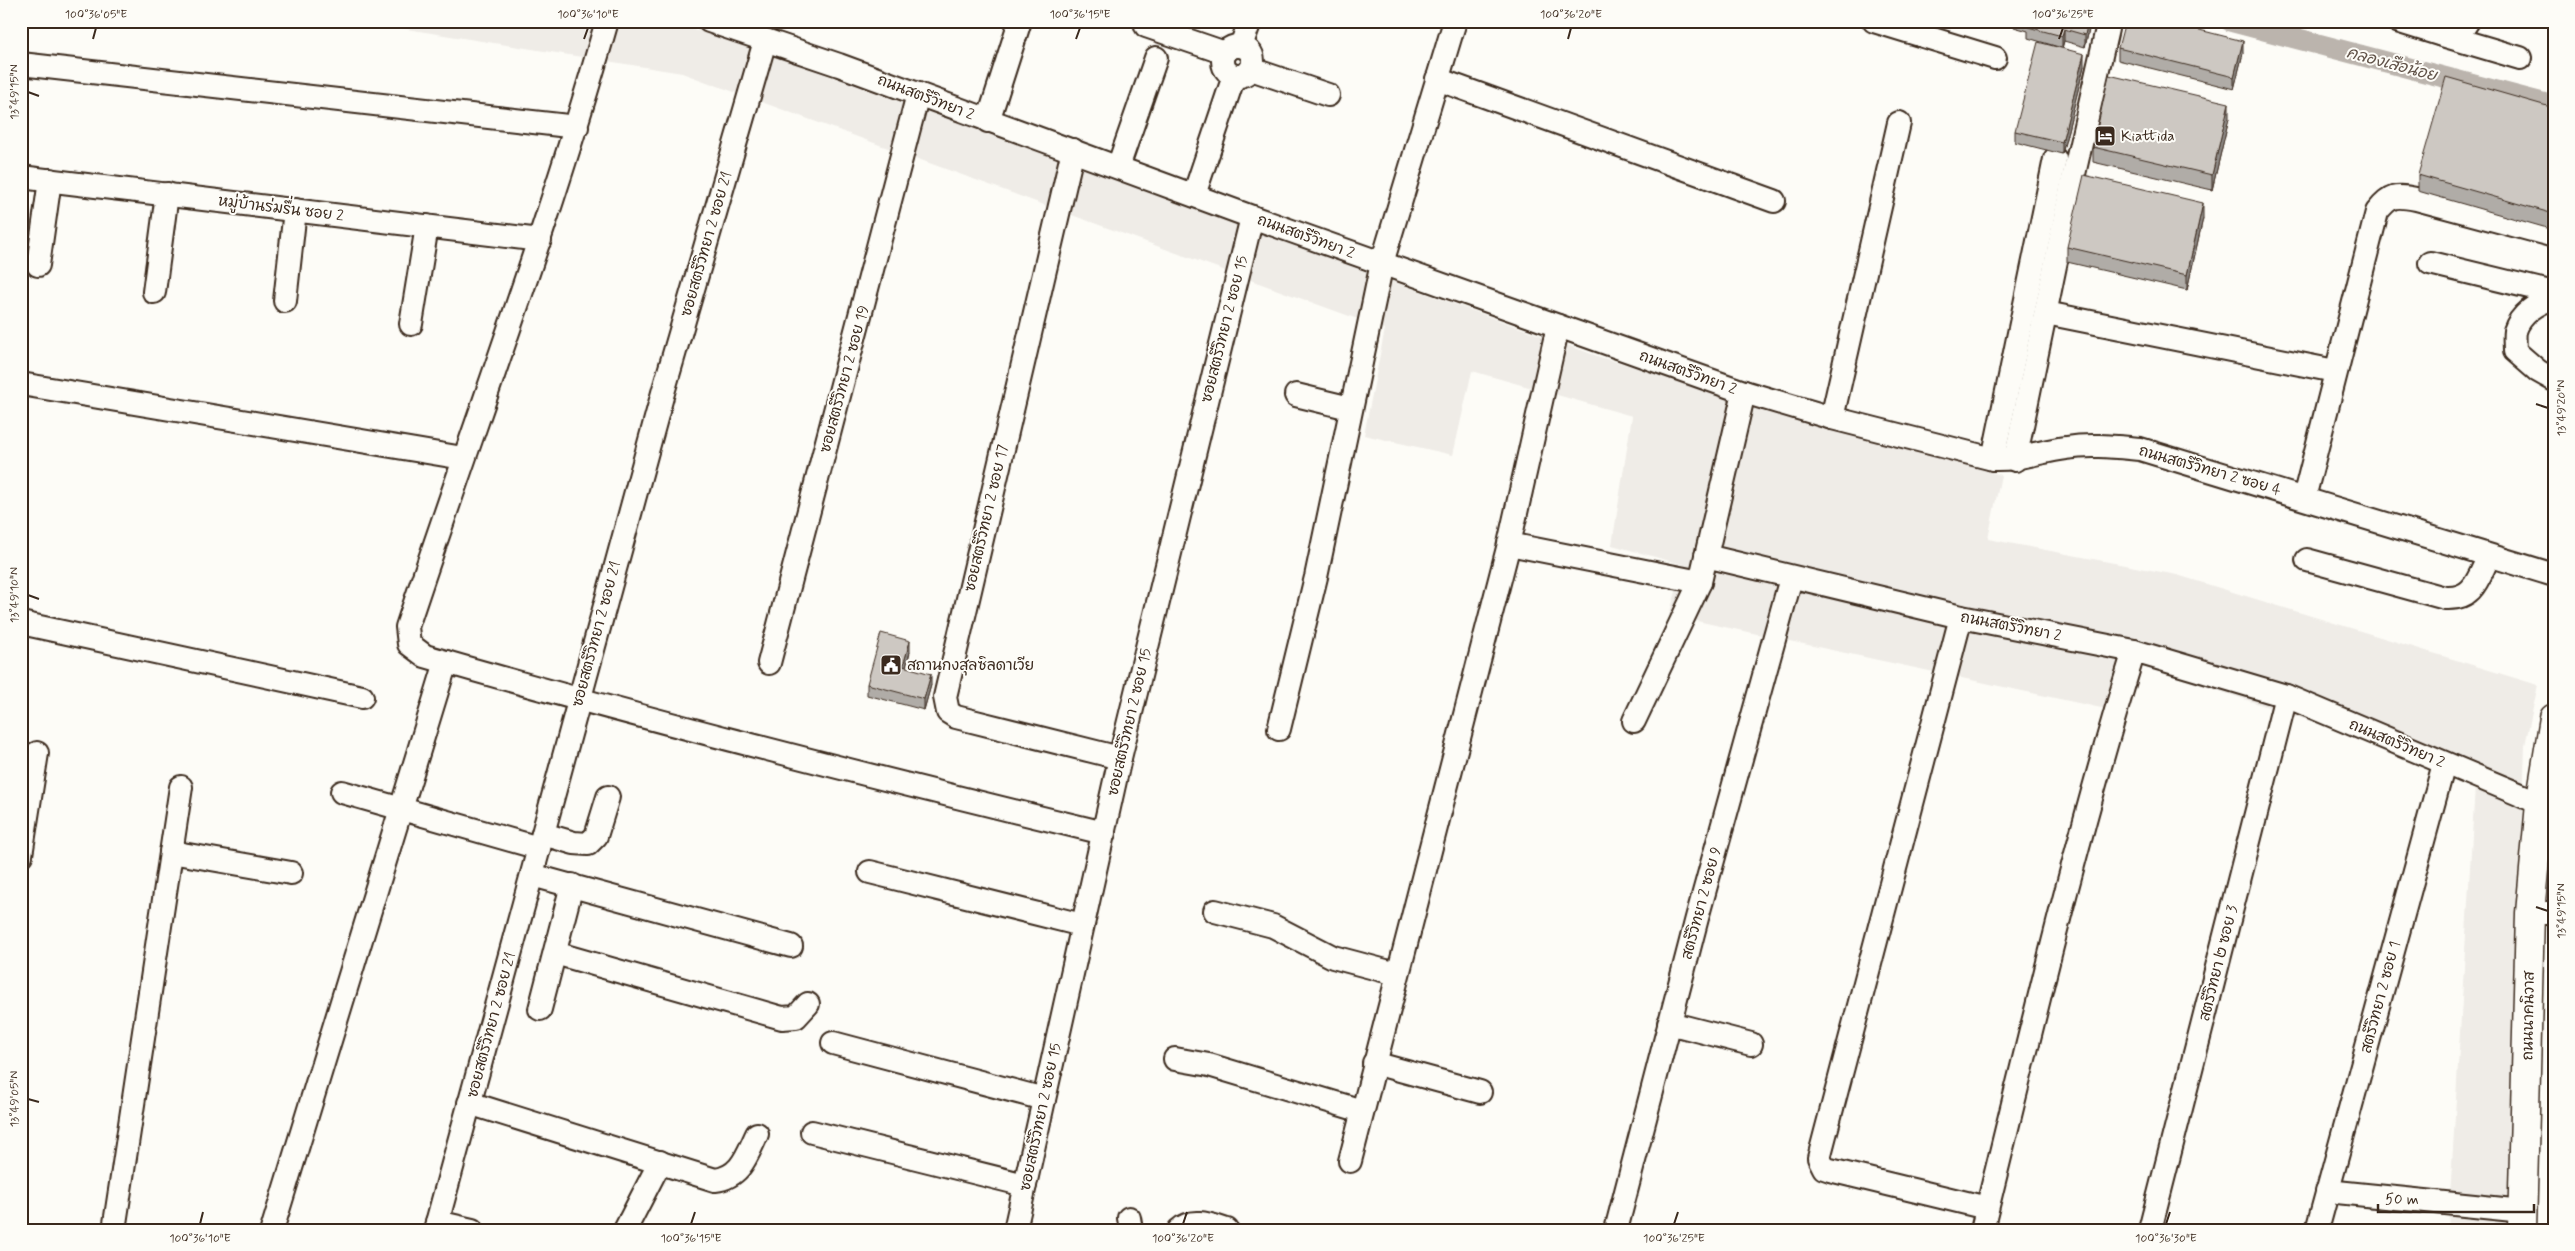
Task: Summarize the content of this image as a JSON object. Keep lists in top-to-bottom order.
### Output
{
  "streets": {
    "main road": ["ถนนนาคนิวาส"],
    "street": [
      "ถนนสตรีวิทยา 2",
      "หมู่บ้านร่มรื่น ซอย 2",
      "ซอยสตรีวิทยา 2 ซอย 21",
      "ซอยสตรีวิทยา 2 ซอย 15",
      "ซอยสตรีวิทยา 2 ซอย 19",
      "ถนนสตรีวิทยา 2 ซอย 4",
      "ซอยสตรีวิทยา 2 ซอย 17",
      "สตรีวิทยา 2 ซอย 9",
      "สตรีวิทยา ๒ ซอย 3",
      "สตรีวิทยา 2 ซอย 1"
    ]
  },
  "crossings": [
    ["ถนนสตรีวิทยา 2", "ซอยสตรีวิทยา 2 ซอย 21"],
    ["ถนนสตรีวิทยา 2", "ซอยสตรีวิทยา 2 ซอย 15"],
    ["ถนนสตรีวิทยา 2", "ซอยสตรีวิทยา 2 ซอย 19"],
    ["ถนนสตรีวิทยา 2", "ถนนสตรีวิทยา 2 ซอย 4"],
    ["ถนนสตรีวิทยา 2", "ซอยสตรีวิทยา 2 ซอย 17"],
    ["ถนนสตรีวิทยา 2", "สตรีวิทยา 2 ซอย 9"],
    ["ถนนสตรีวิทยา 2", "สตรีวิทยา ๒ ซอย 3"],
    ["ถนนสตรีวิทยา 2", "สตรีวิทยา 2 ซอย 1"],
    ["ถนนสตรีวิทยา 2", "ถนนนาคนิวาส"],
    ["ซอยสตรีวิทยา 2 ซอย 15", "ซอยสตรีวิทยา 2 ซอย 17"]
  ],
  "water": ["คลองเสือน้อย"],
  "places": {
    "hotel": ["Kiattida"],
    "public building": ["สถานกงสุลซิลดาเวีย"]
  },
  "scale_bar": "50 m",
  "coordinates": [
    "100°36'05\"E",
    "100°36'10\"E",
    "100°36'15\"E",
    "100°36'20\"E",
    "100°36'25\"E",
    "13°49'15\"N",
    "13°49'20\"N",
    "13°49'10\"N",
    "13°49'05\"N",
    "100°36'30\"E"
  ]
}
